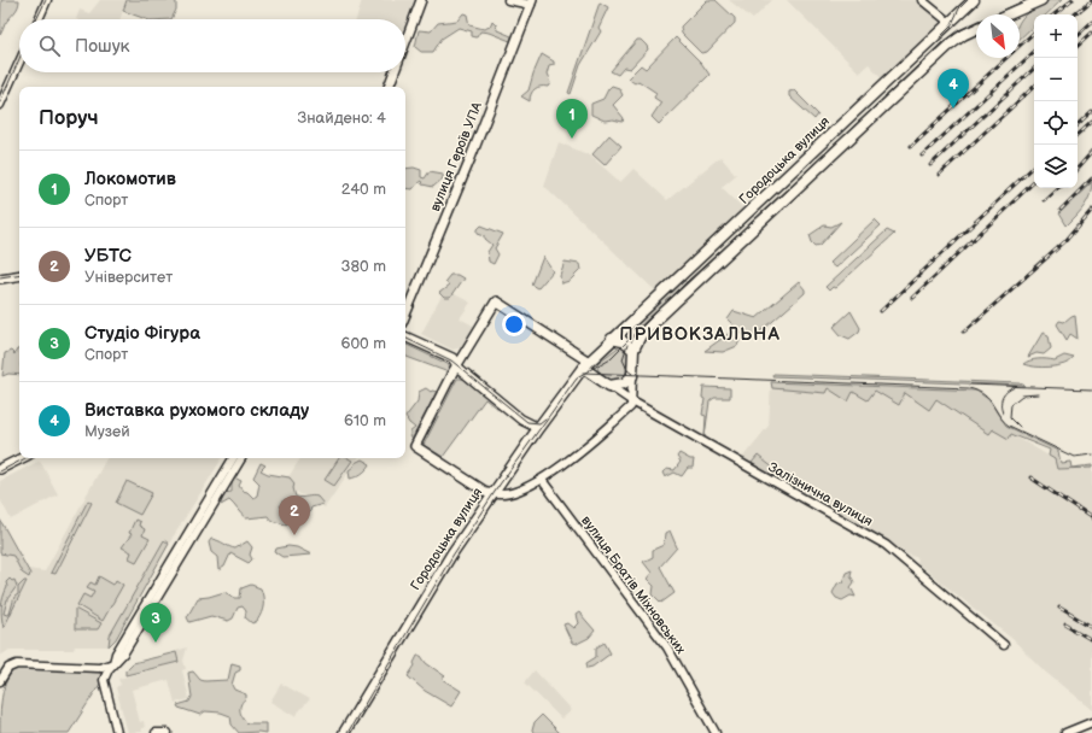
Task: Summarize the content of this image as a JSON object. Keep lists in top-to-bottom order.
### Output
{
  "streets": {
    "main road": ["вулиця Героїв УПА", "Городоцька вулиця"],
    "street": ["Залізнична вулиця", "вулиця Братів Міхновських"]
  },
  "crossings": [
    ["Городоцька вулиця", "Залізнична вулиця"]
  ],
  "districts": ["ПРИВОКЗАЛЬНА"],
  "north": "bottom right",
  "page": {
    "map_buttons": ["+", "−"],
    "search": "Пошук",
    "pins": [
      "4",
      "1",
      "2",
      "3"
    ],
    "heading": ["Поруч", "Знайдено: 4"],
    "list": [
      {
        "mark": "1",
        "name": "Локомотив",
        "note": "Спорт",
        "value": "240 m"
      },
      {
        "mark": "2",
        "name": "УБТС",
        "note": "Університет",
        "value": "380 m"
      },
      {
        "mark": "3",
        "name": "Студіо Фігура",
        "note": "Спорт",
        "value": "600 m"
      },
      {
        "mark": "4",
        "name": "Виставка рухомого складу",
        "note": "Музей",
        "value": "610 m"
      }
    ]
  }
}
